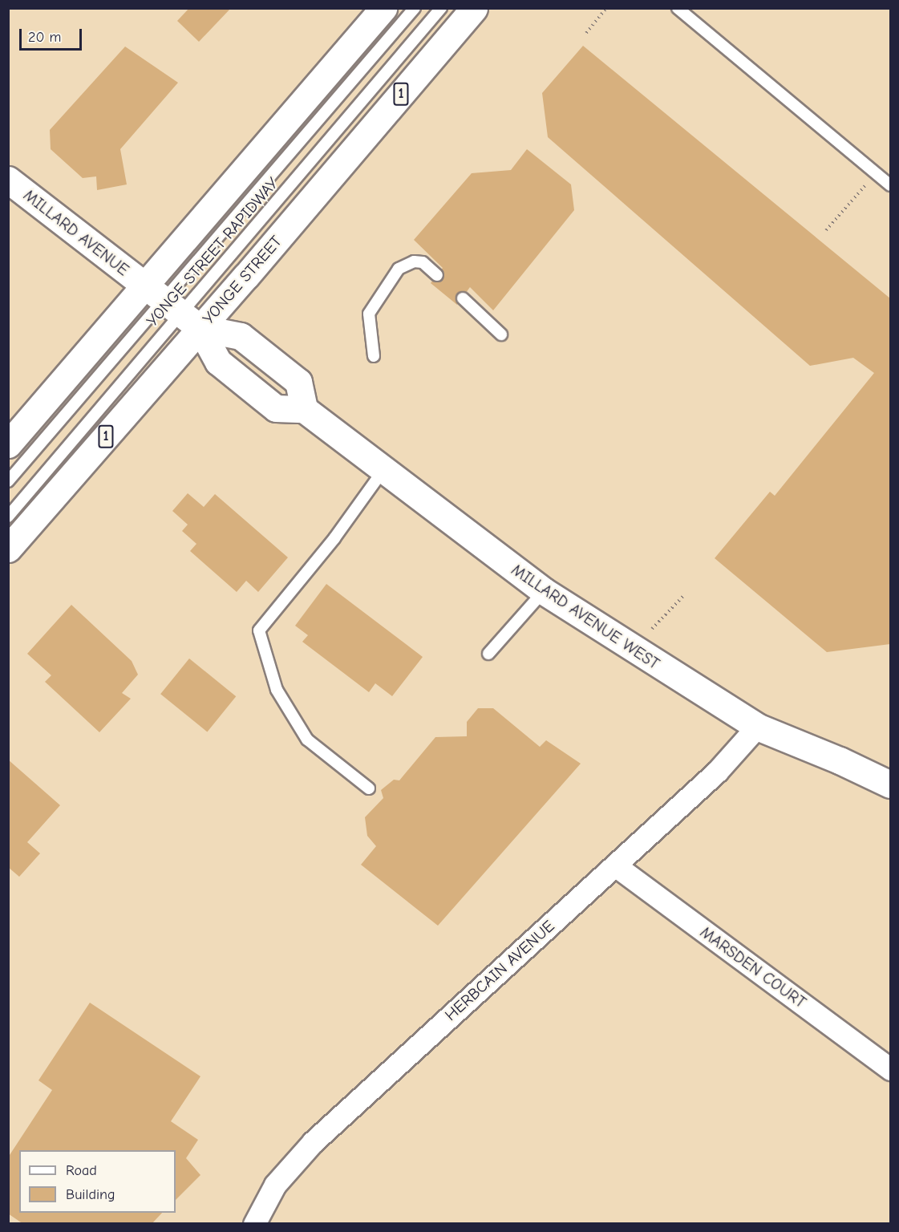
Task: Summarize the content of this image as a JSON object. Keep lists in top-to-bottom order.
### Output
{
  "streets": {
    "main road": [
      "1",
      "MILLARD AVENUE",
      "YONGE STREET",
      "MILLARD AVENUE WEST"
    ],
    "street": ["MARSDEN COURT", "HERBCAIN AVENUE"],
    "lane": ["YONGE STREET RAPIDWAY"]
  },
  "crossings": [
    ["MILLARD AVENUE", "YONGE STREET RAPIDWAY"],
    ["MILLARD AVENUE", "YONGE STREET"],
    ["YONGE STREET RAPIDWAY", "YONGE STREET"],
    ["MILLARD AVENUE WEST", "HERBCAIN AVENUE"],
    ["MARSDEN COURT", "HERBCAIN AVENUE"]
  ],
  "legend": ["Road", "Building"],
  "scale_bar": "20 m"
}
